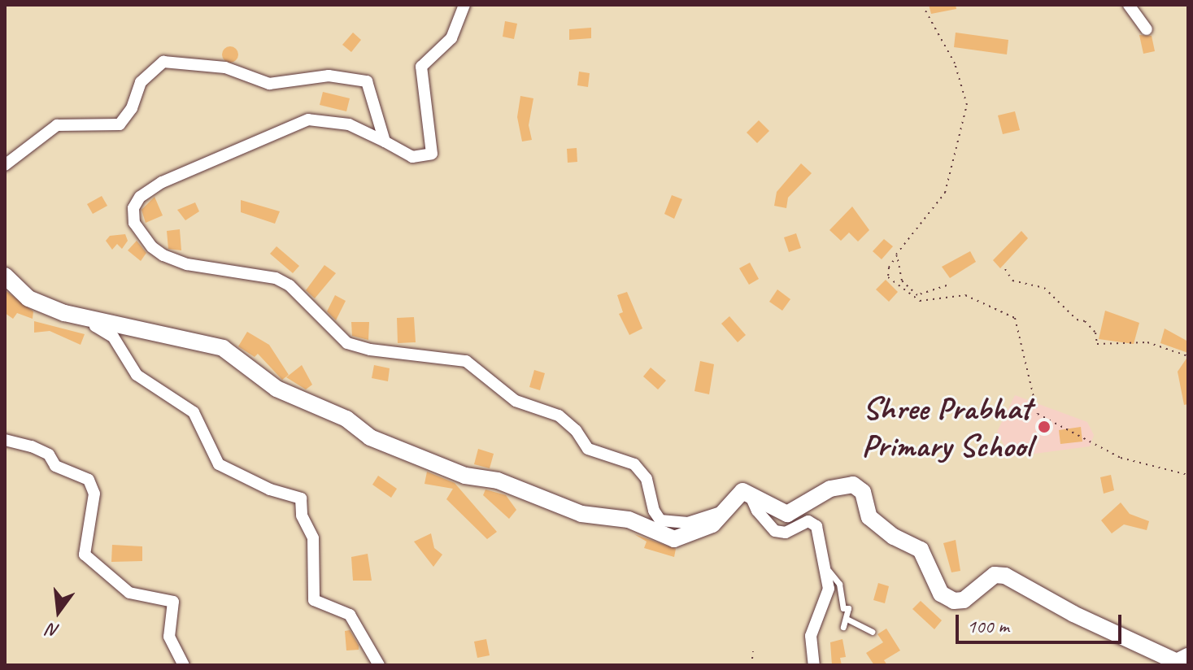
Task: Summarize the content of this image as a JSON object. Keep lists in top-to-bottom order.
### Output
{
  "places": ["Shree Prabhat Primary School"],
  "scale_bar": "100 m",
  "north": "bottom"
}
